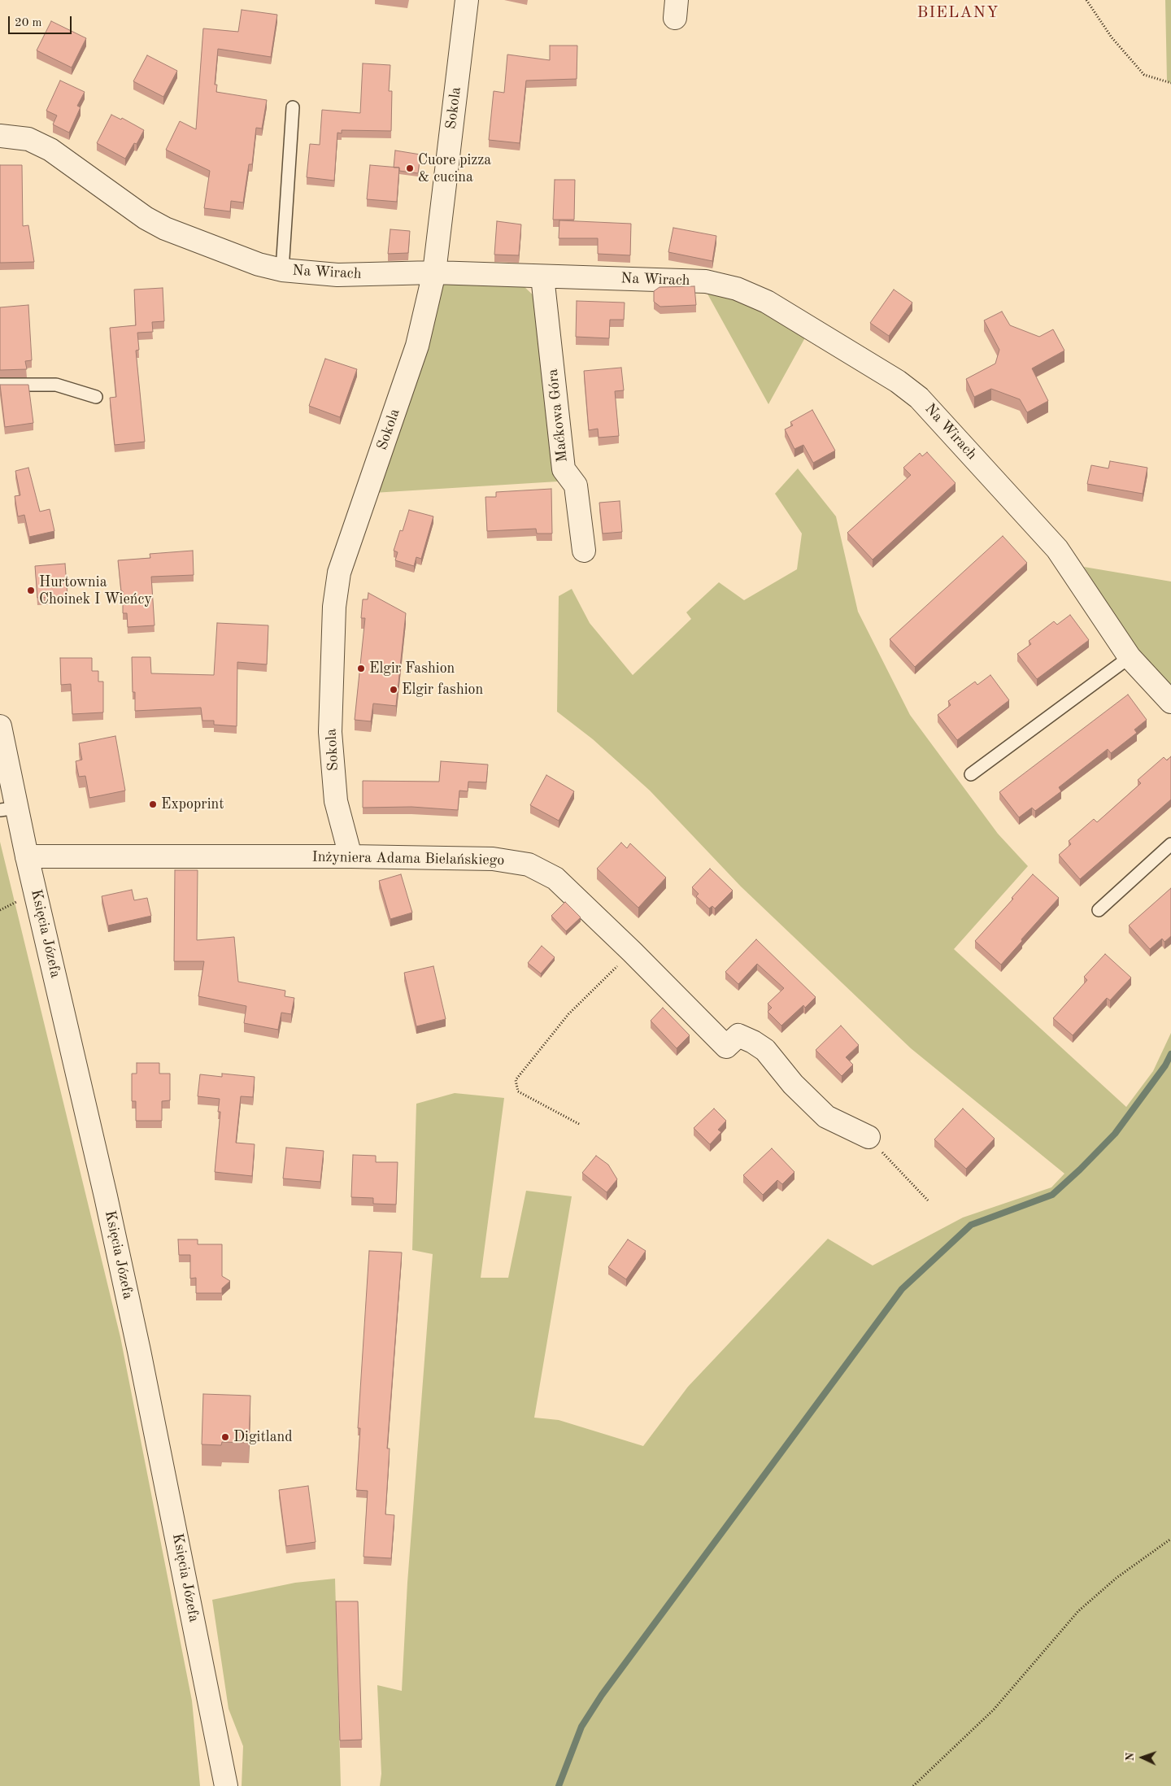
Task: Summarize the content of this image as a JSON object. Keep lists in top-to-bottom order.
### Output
{
  "streets": {
    "street": [
      "Sokola",
      "Na Wirach",
      "Maćkowa Góra",
      "Inżyniera Adama Bielańskiego",
      "Księcia Józefa"
    ]
  },
  "crossings": [
    ["Sokola", "Na Wirach"],
    ["Sokola", "Inżyniera Adama Bielańskiego"],
    ["Na Wirach", "Maćkowa Góra"],
    ["Inżyniera Adama Bielańskiego", "Księcia Józefa"]
  ],
  "districts": ["BIELANY"],
  "places": [
    "Cuore pizza & cucina",
    "Hurtownia Choinek I Wieńcy",
    "Elgir Fashion",
    "Elgir fashion",
    "Expoprint",
    "Digitland"
  ],
  "scale_bar": "20 m",
  "north": "left"
}
